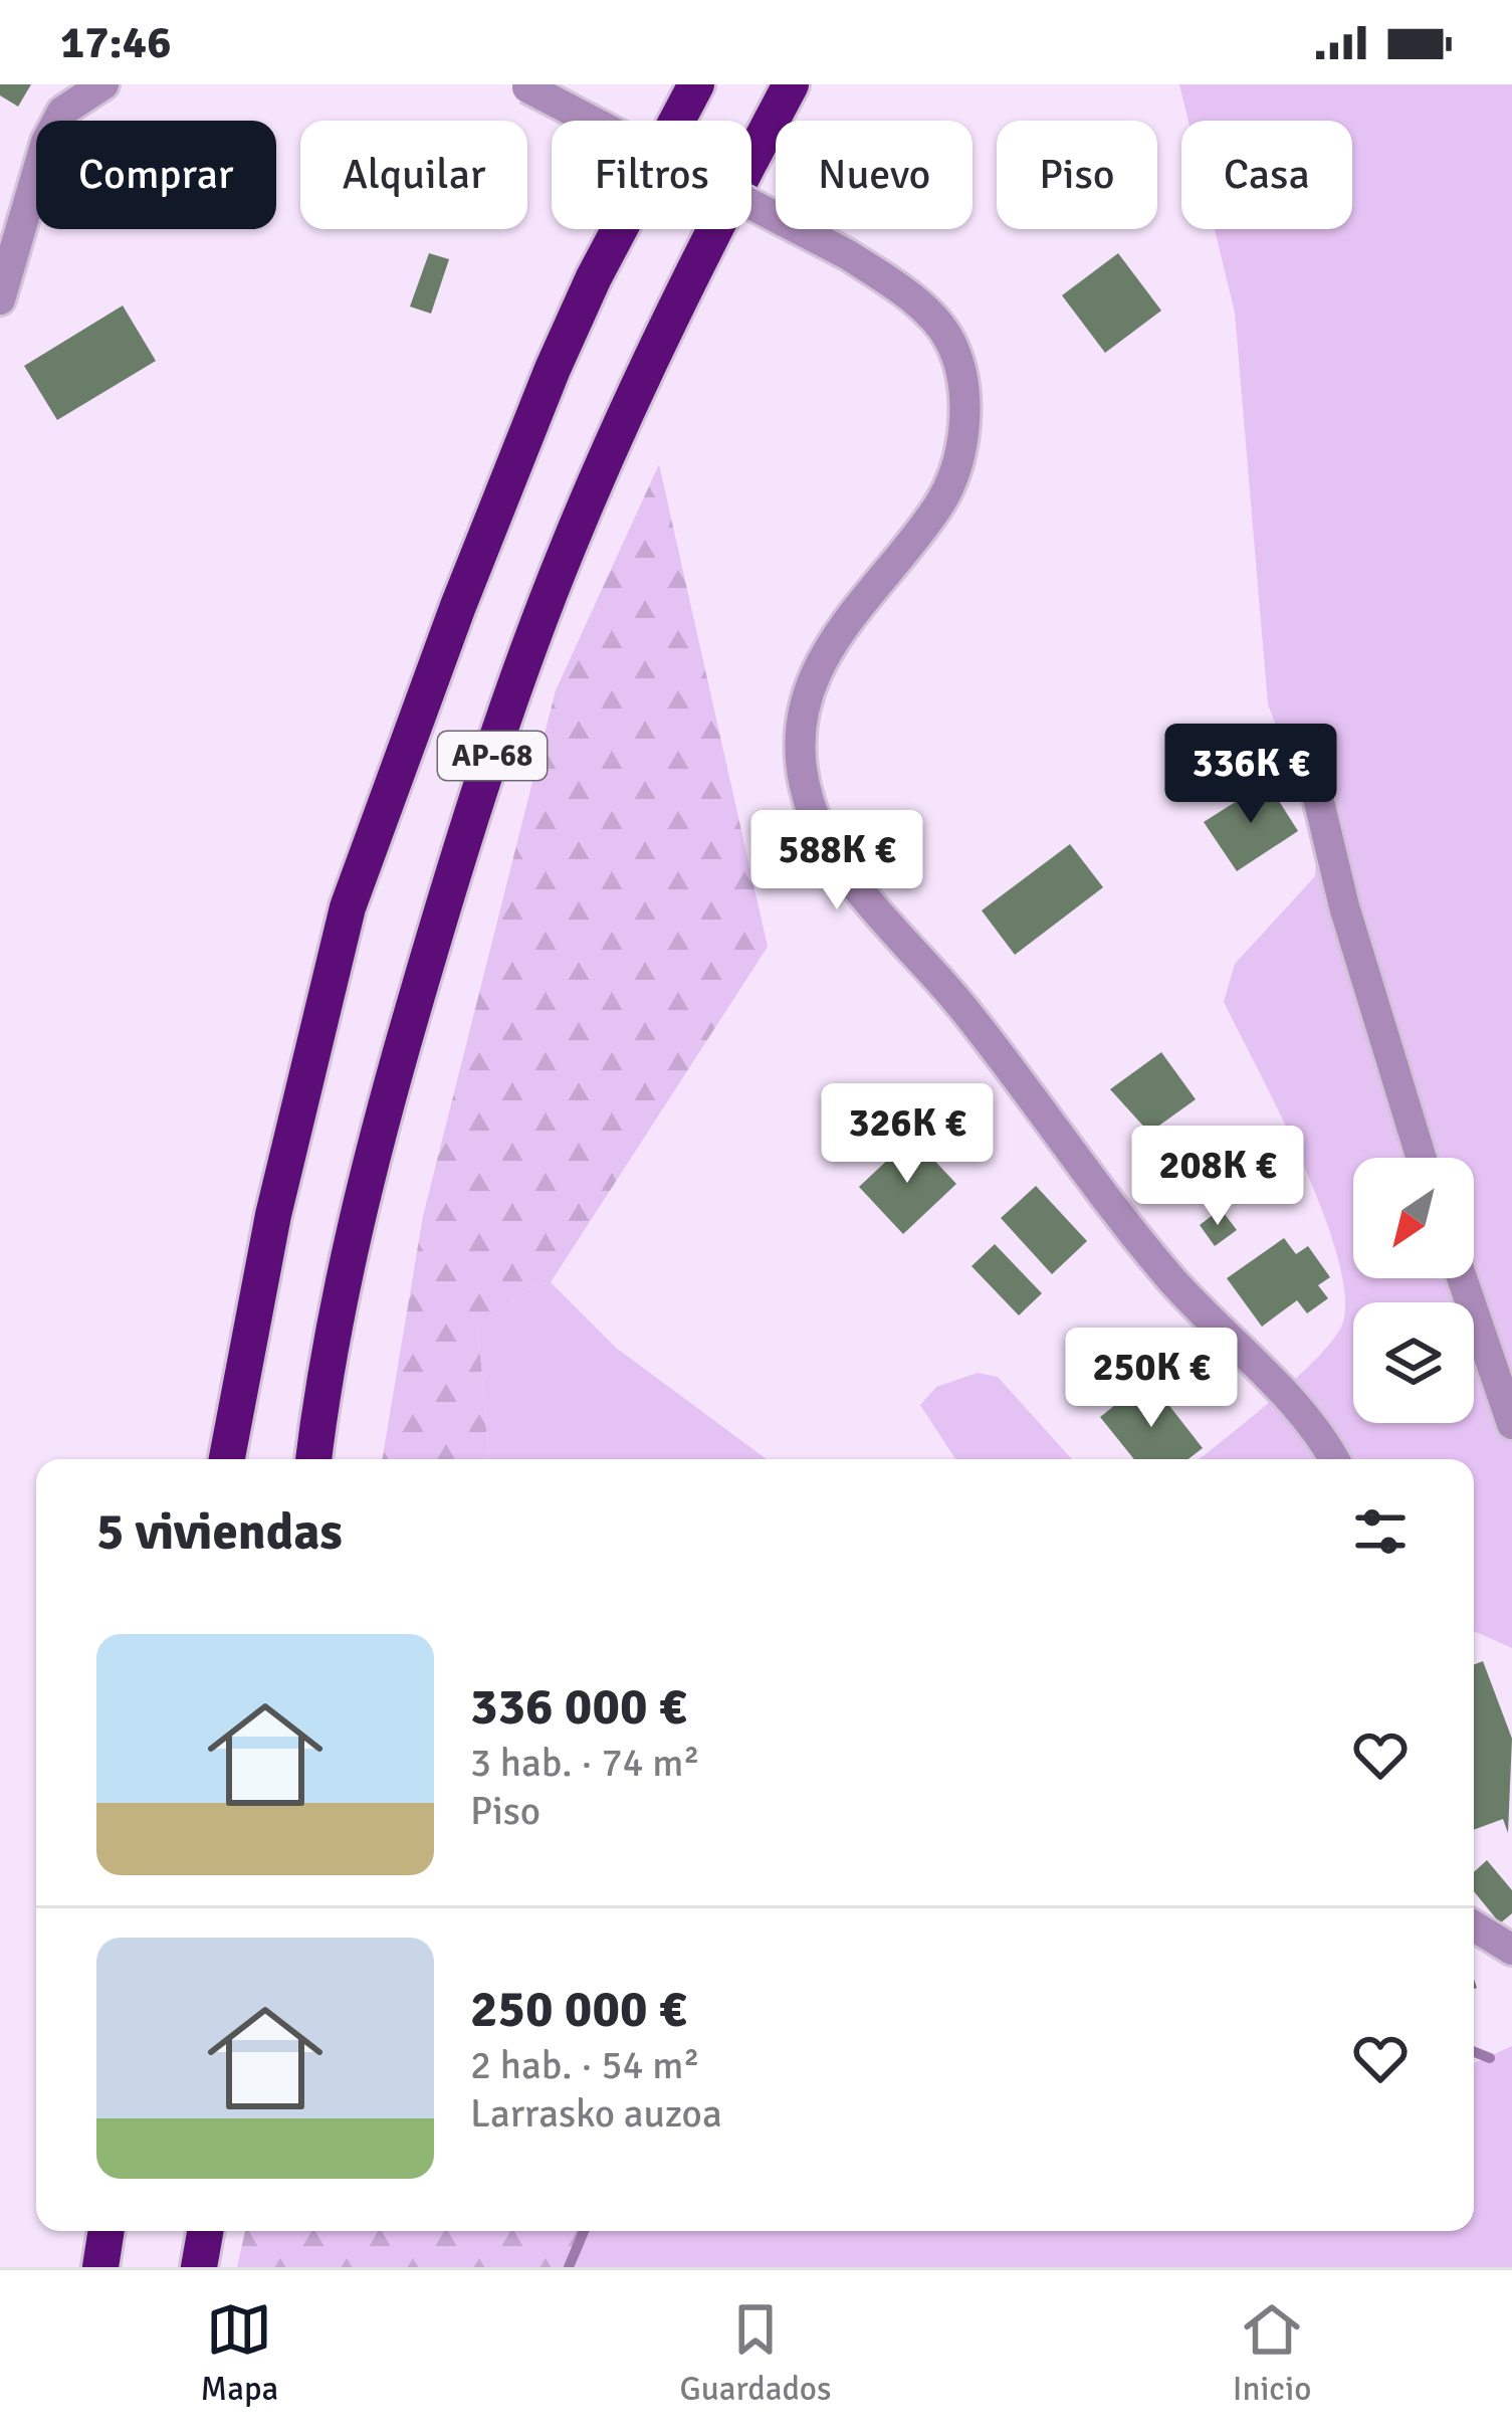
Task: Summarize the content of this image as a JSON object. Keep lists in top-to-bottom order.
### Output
{
  "streets": {
    "highway": ["AP-68"]
  },
  "north": "bottom left",
  "page": {
    "status": "17:46",
    "chip": [
      "Comprar",
      "Alquilar",
      "Filtros",
      "Nuevo",
      "Piso",
      "Casa"
    ],
    "price": [
      "336K €",
      "588K €",
      "326K €",
      "208K €",
      "250K €"
    ],
    "heading": "5 viviendas",
    "list": [
      {
        "name": "336 000 €",
        "note": "3 hab. · 74 m² · Piso"
      },
      {
        "name": "250 000 €",
        "note": "2 hab. · 54 m² · Larrasko auzoa"
      }
    ],
    "tabs": ["Mapa", "Guardados", "Inicio"]
  }
}
